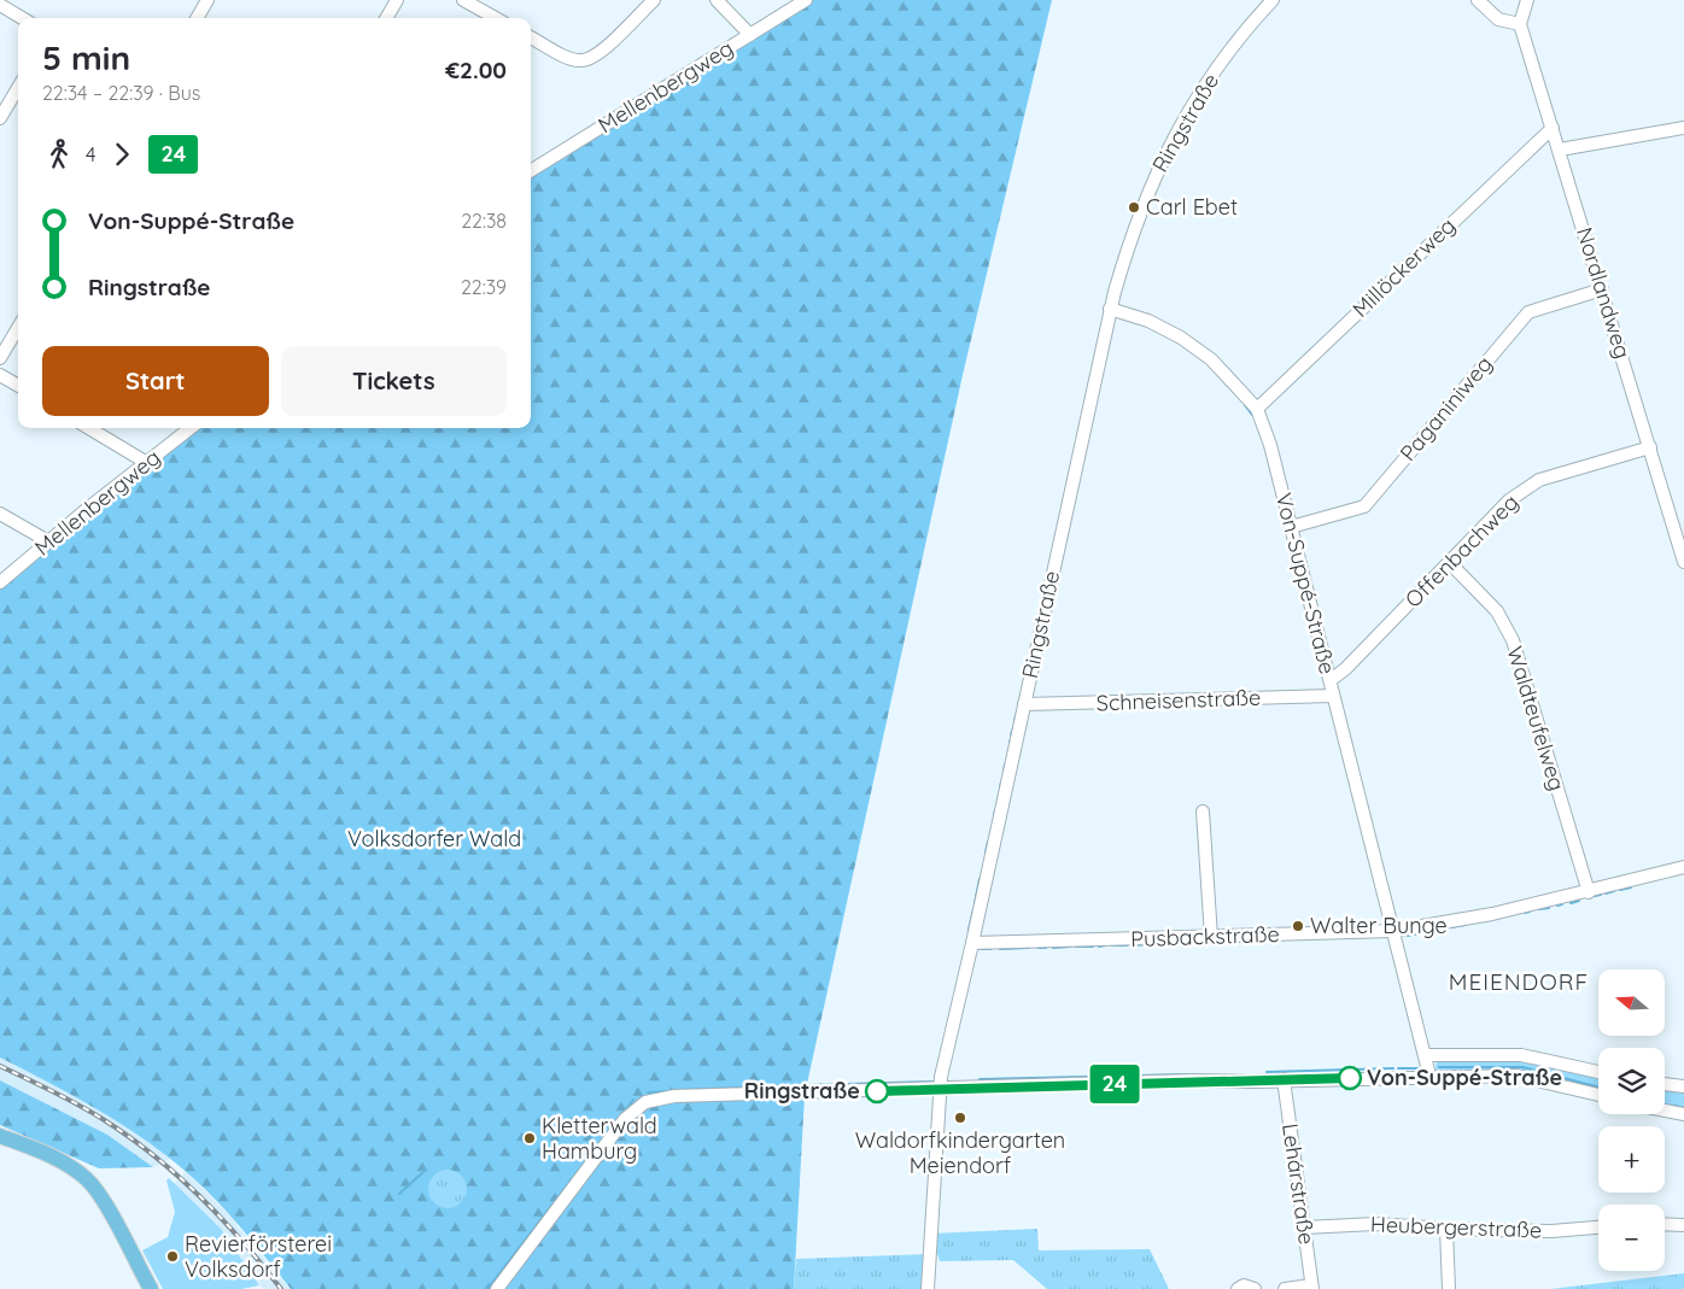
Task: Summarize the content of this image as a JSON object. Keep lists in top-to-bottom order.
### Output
{
  "streets": {
    "street": [
      "Mellenbergweg",
      "Ringstraße",
      "Millöckerweg",
      "Nordlandweg",
      "Paganiniweg",
      "Offenbachweg",
      "Von-Suppé-Straße",
      "Schneisenstraße",
      "Waldteufelweg",
      "Pusbackstraße",
      "Lehárstraße",
      "Heubergerstraße"
    ]
  },
  "crossings": [
    ["Ringstraße", "Von-Suppé-Straße"],
    ["Ringstraße", "Schneisenstraße"],
    ["Ringstraße", "Pusbackstraße"],
    ["Millöckerweg", "Nordlandweg"],
    ["Millöckerweg", "Von-Suppé-Straße"],
    ["Nordlandweg", "Paganiniweg"],
    ["Nordlandweg", "Offenbachweg"],
    ["Paganiniweg", "Von-Suppé-Straße"],
    ["Offenbachweg", "Von-Suppé-Straße"],
    ["Offenbachweg", "Waldteufelweg"],
    ["Von-Suppé-Straße", "Schneisenstraße"],
    ["Von-Suppé-Straße", "Pusbackstraße"],
    ["Waldteufelweg", "Pusbackstraße"],
    ["Lehárstraße", "Heubergerstraße"]
  ],
  "districts": ["MEIENDORF"],
  "parks": ["Volksdorfer Wald"],
  "places": [
    "Carl Ebet",
    "Walter Bunge",
    "Von-Suppé-Straße",
    "Ringstraße",
    "Waldorfkindergarten Meiendorf",
    "Kletterwald Hamburg",
    "Revierförsterei Volksdorf"
  ],
  "lines": ["bus line 24"],
  "north": "left",
  "page": {
    "on_map": "24",
    "heading": ["5 min", "22:34 – 22:39 · Bus", "€2.00"],
    "legs": ["4", "24"],
    "list": [
      {
        "name": "Von-Suppé-Straße",
        "value": "22:38"
      },
      {
        "name": "Ringstraße",
        "value": "22:39"
      }
    ],
    "buttons": ["Start", "Tickets"],
    "map_buttons": ["+", "−"]
  }
}
